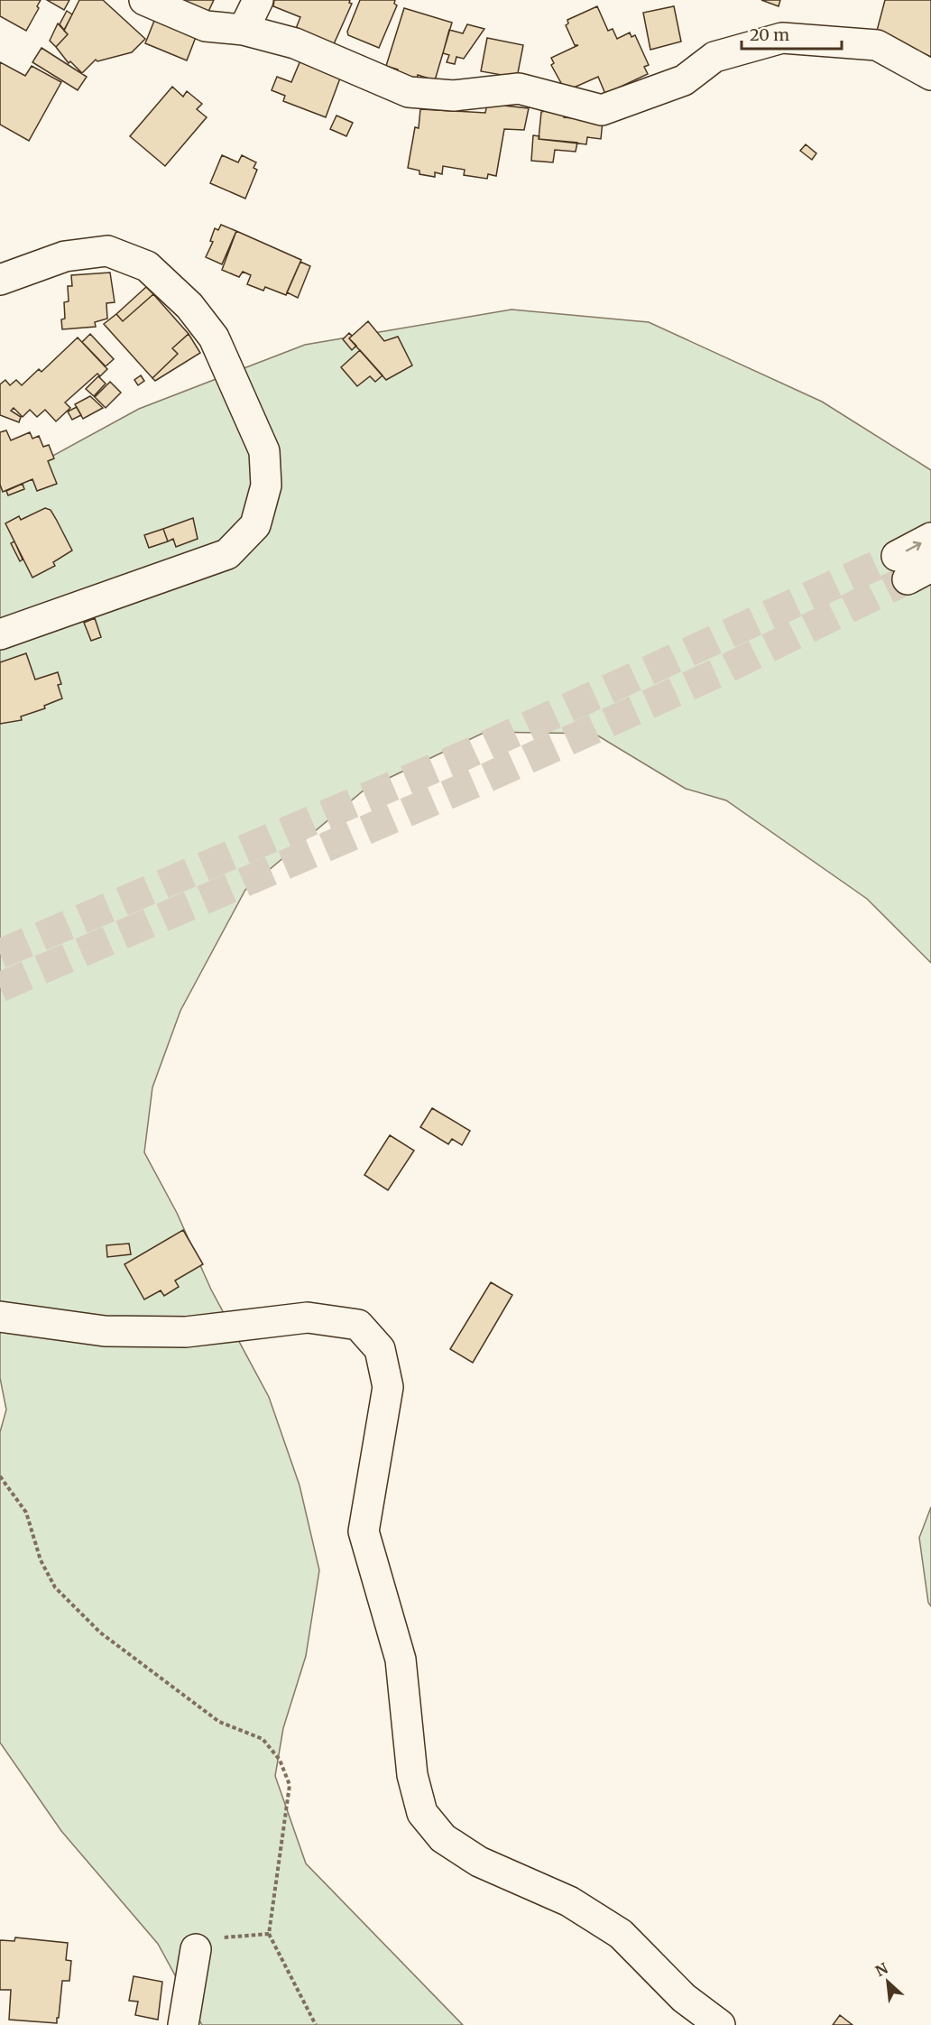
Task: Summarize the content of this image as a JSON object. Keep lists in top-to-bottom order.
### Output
{
  "scale_bar": "20 m",
  "north": "top left"
}
